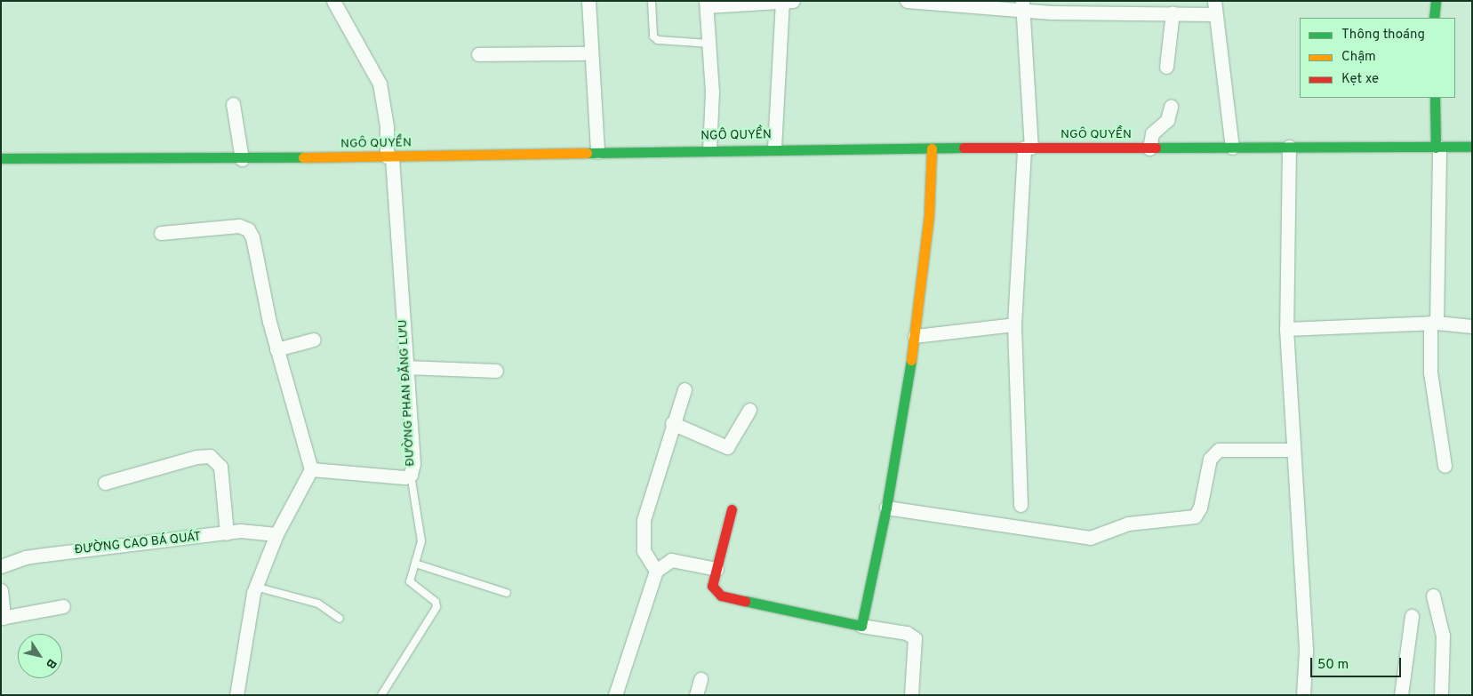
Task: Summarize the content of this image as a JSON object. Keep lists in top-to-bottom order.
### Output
{
  "streets": {
    "street": ["NGÔ QUYỀN", "ĐƯỜNG PHAN ĐĂNG LƯU", "ĐƯỜNG CAO BÁ QUÁT"]
  },
  "crossings": [
    ["NGÔ QUYỀN", "ĐƯỜNG PHAN ĐĂNG LƯU"]
  ],
  "legend": ["Thông thoáng", "Chậm", "Kẹt xe"],
  "scale_bar": "50 m",
  "north": "bottom right"
}
